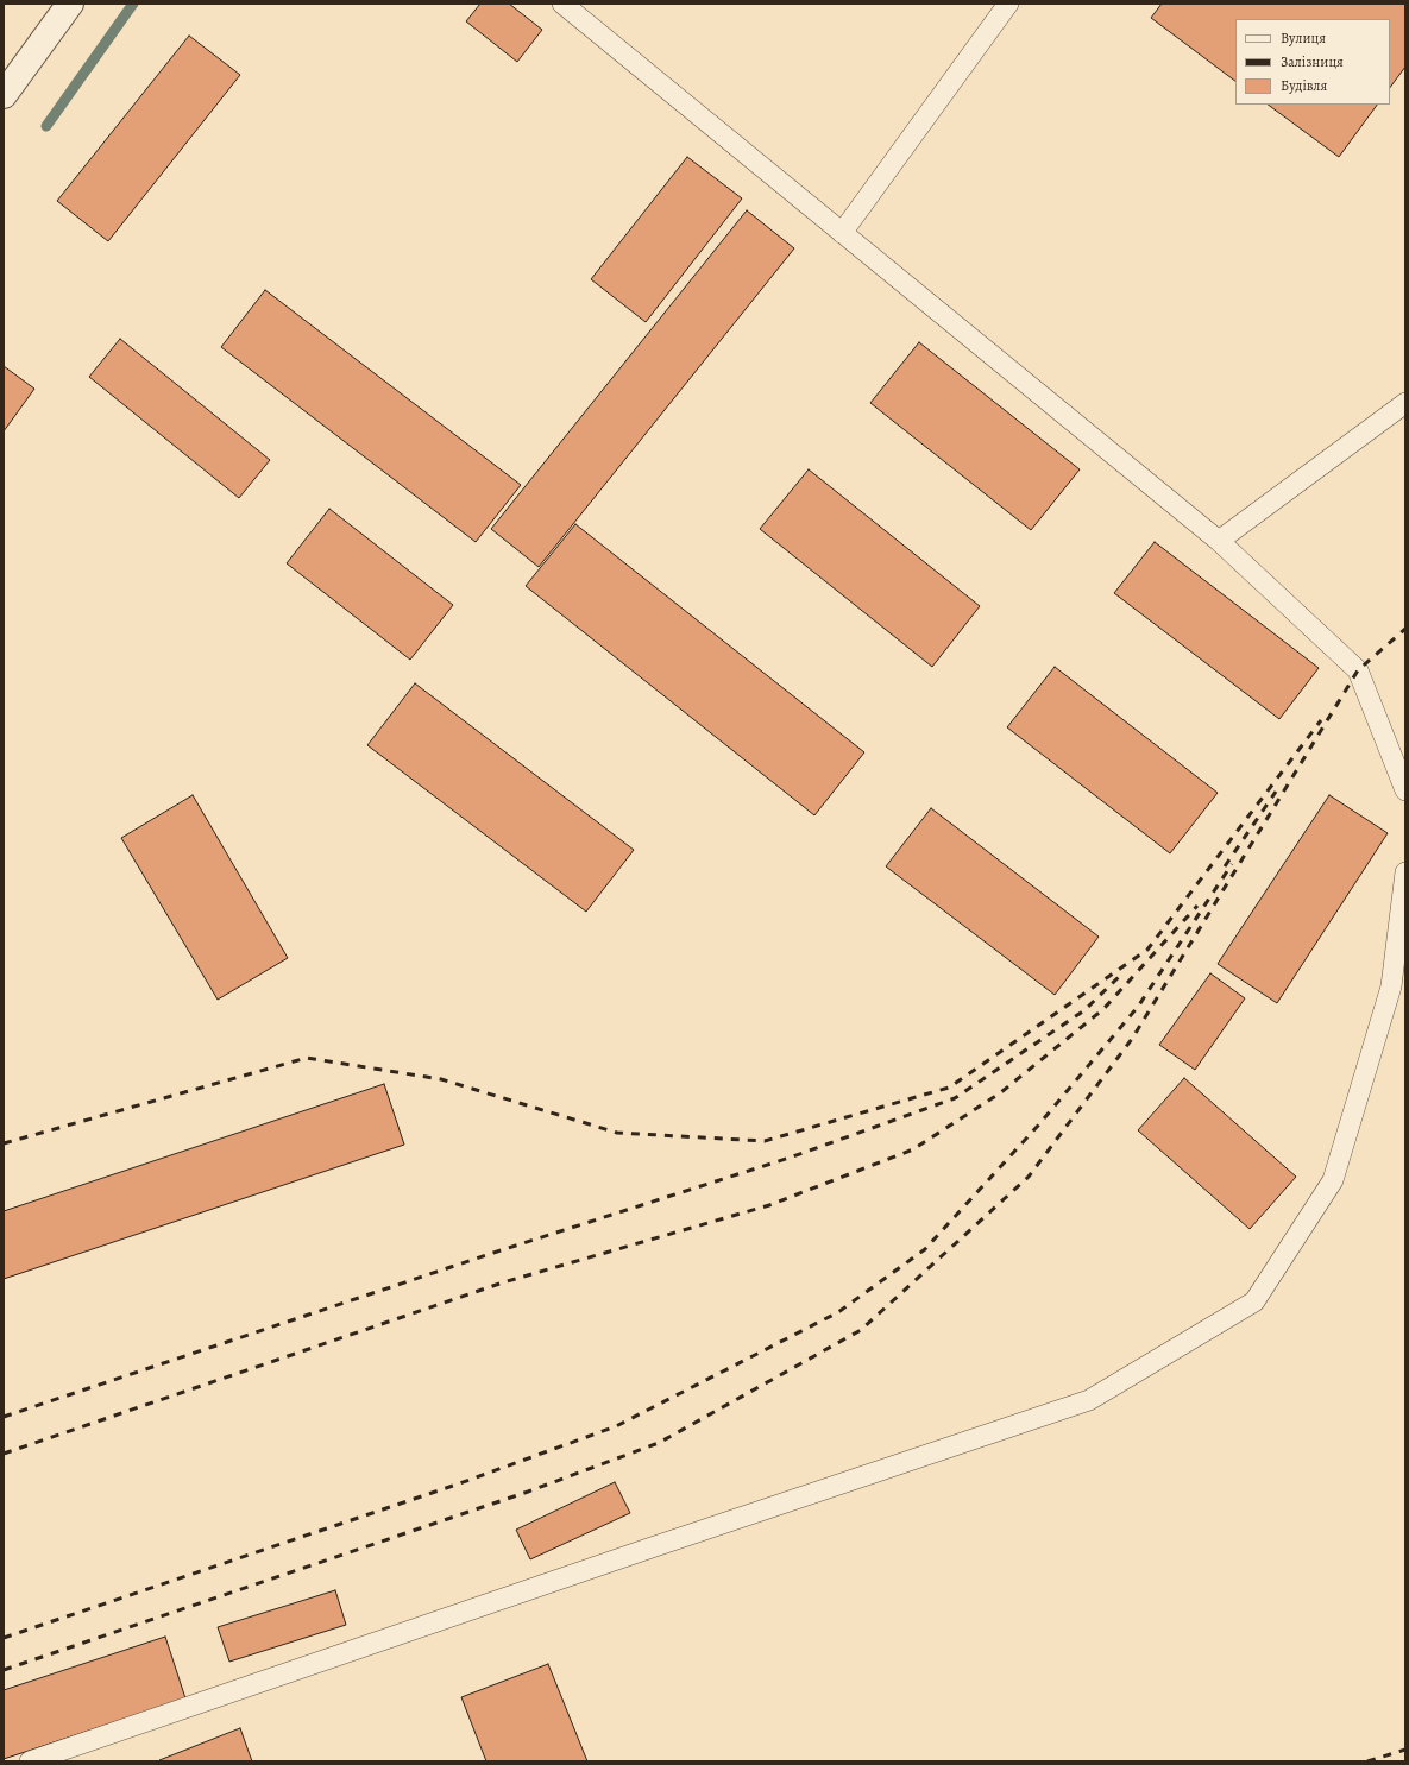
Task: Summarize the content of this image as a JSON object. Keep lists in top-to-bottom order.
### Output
{
  "legend": ["Вулиця", "Залізниця", "Будівля"]
}
